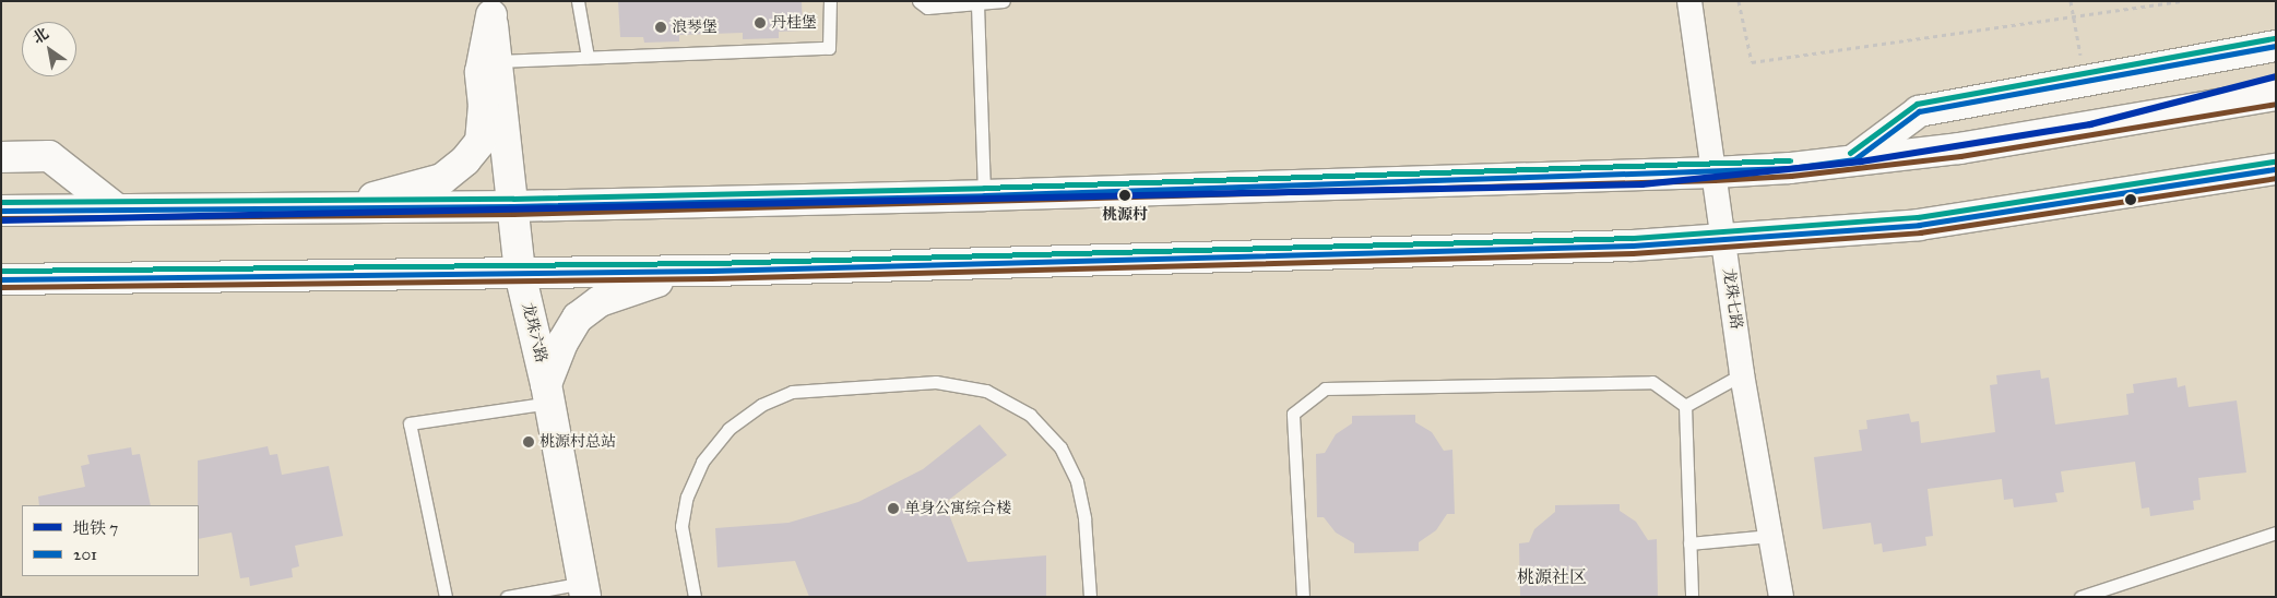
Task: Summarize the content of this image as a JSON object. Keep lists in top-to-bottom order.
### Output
{
  "streets": {
    "main road": ["龙珠六路"],
    "street": ["龙珠七路"]
  },
  "districts": ["桃源社区"],
  "places": [
    "丹桂堡",
    "浪琴堡",
    "桃源村",
    "桃源村总站",
    "单身公寓综合楼"
  ],
  "lines": ["transit line 201", "metro line 7"],
  "legend": ["地铁 7", "201"],
  "north": "top left"
}
